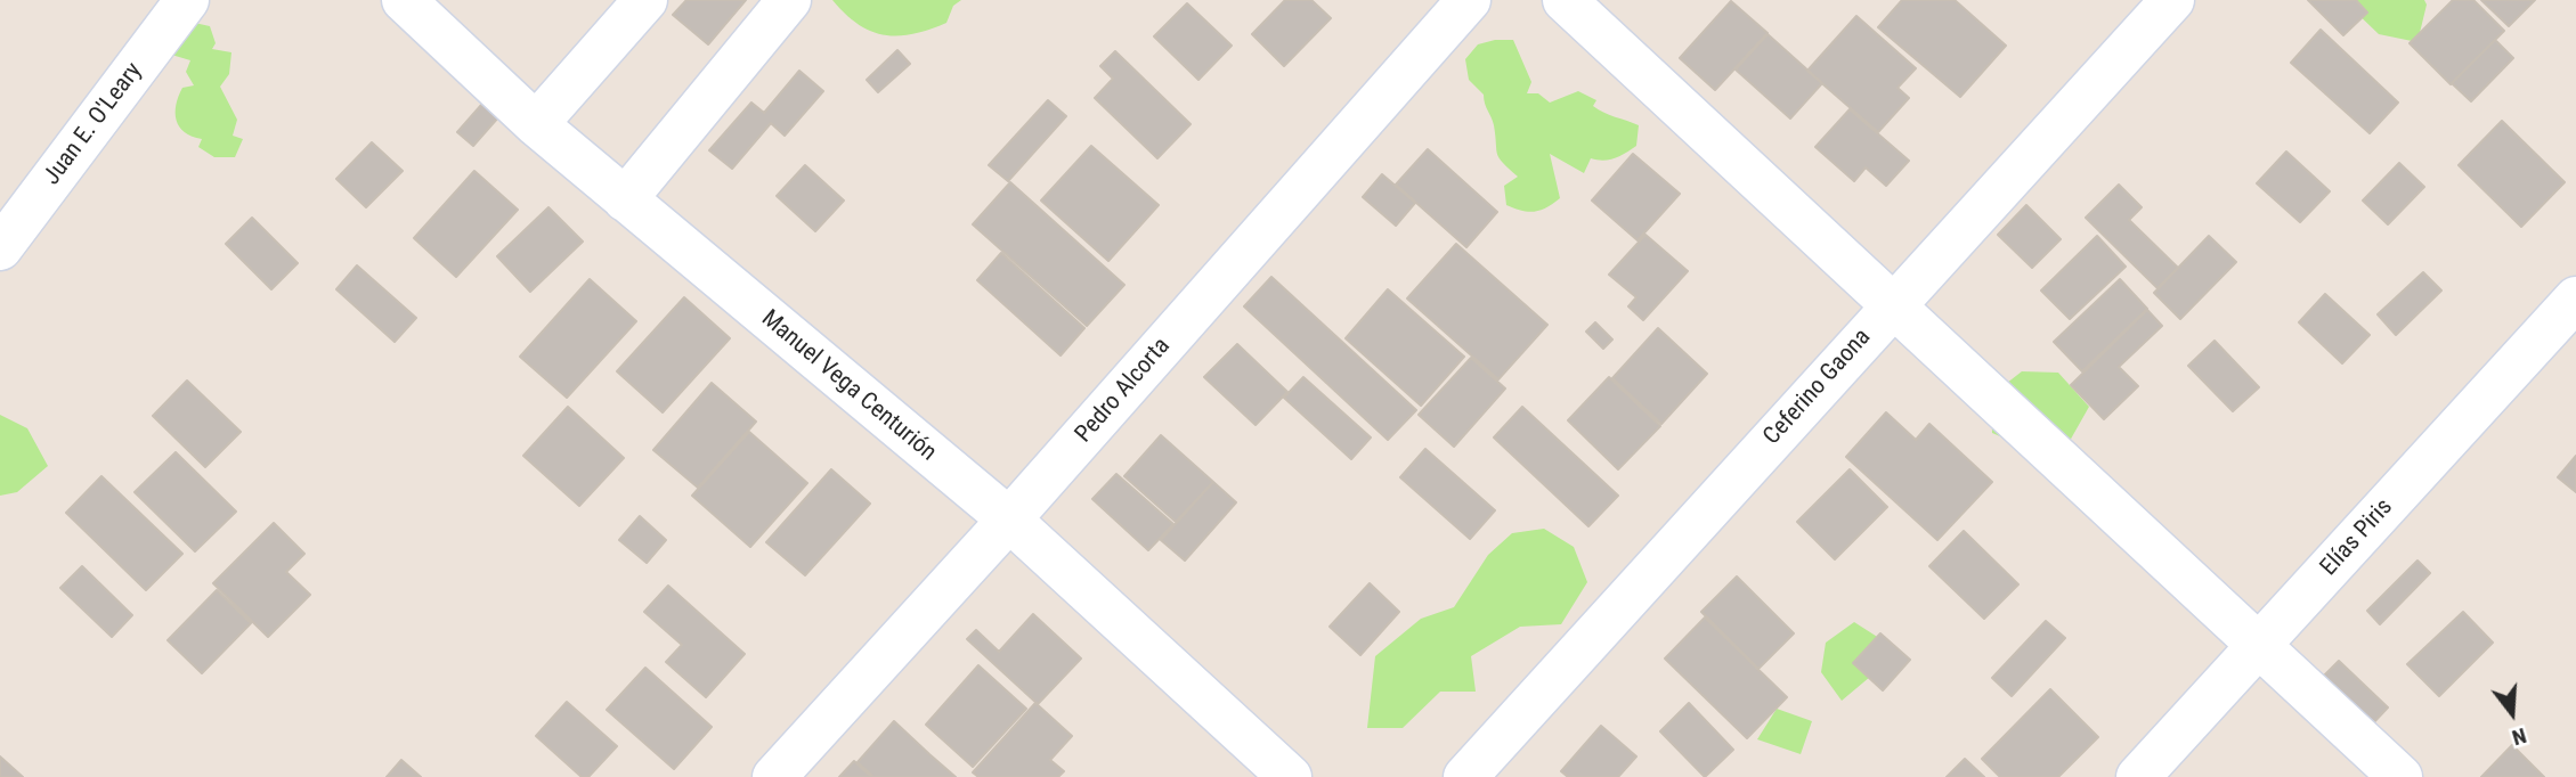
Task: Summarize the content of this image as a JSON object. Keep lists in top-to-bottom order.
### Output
{
  "streets": {
    "street": [
      "Juan E. O'Leary",
      "Manuel Vega Centurión",
      "Ceferino Gaona",
      "Pedro Alcorta",
      "Elías Piris"
    ]
  },
  "crossings": [
    ["Manuel Vega Centurión", "Pedro Alcorta"]
  ],
  "north": "bottom"
}
